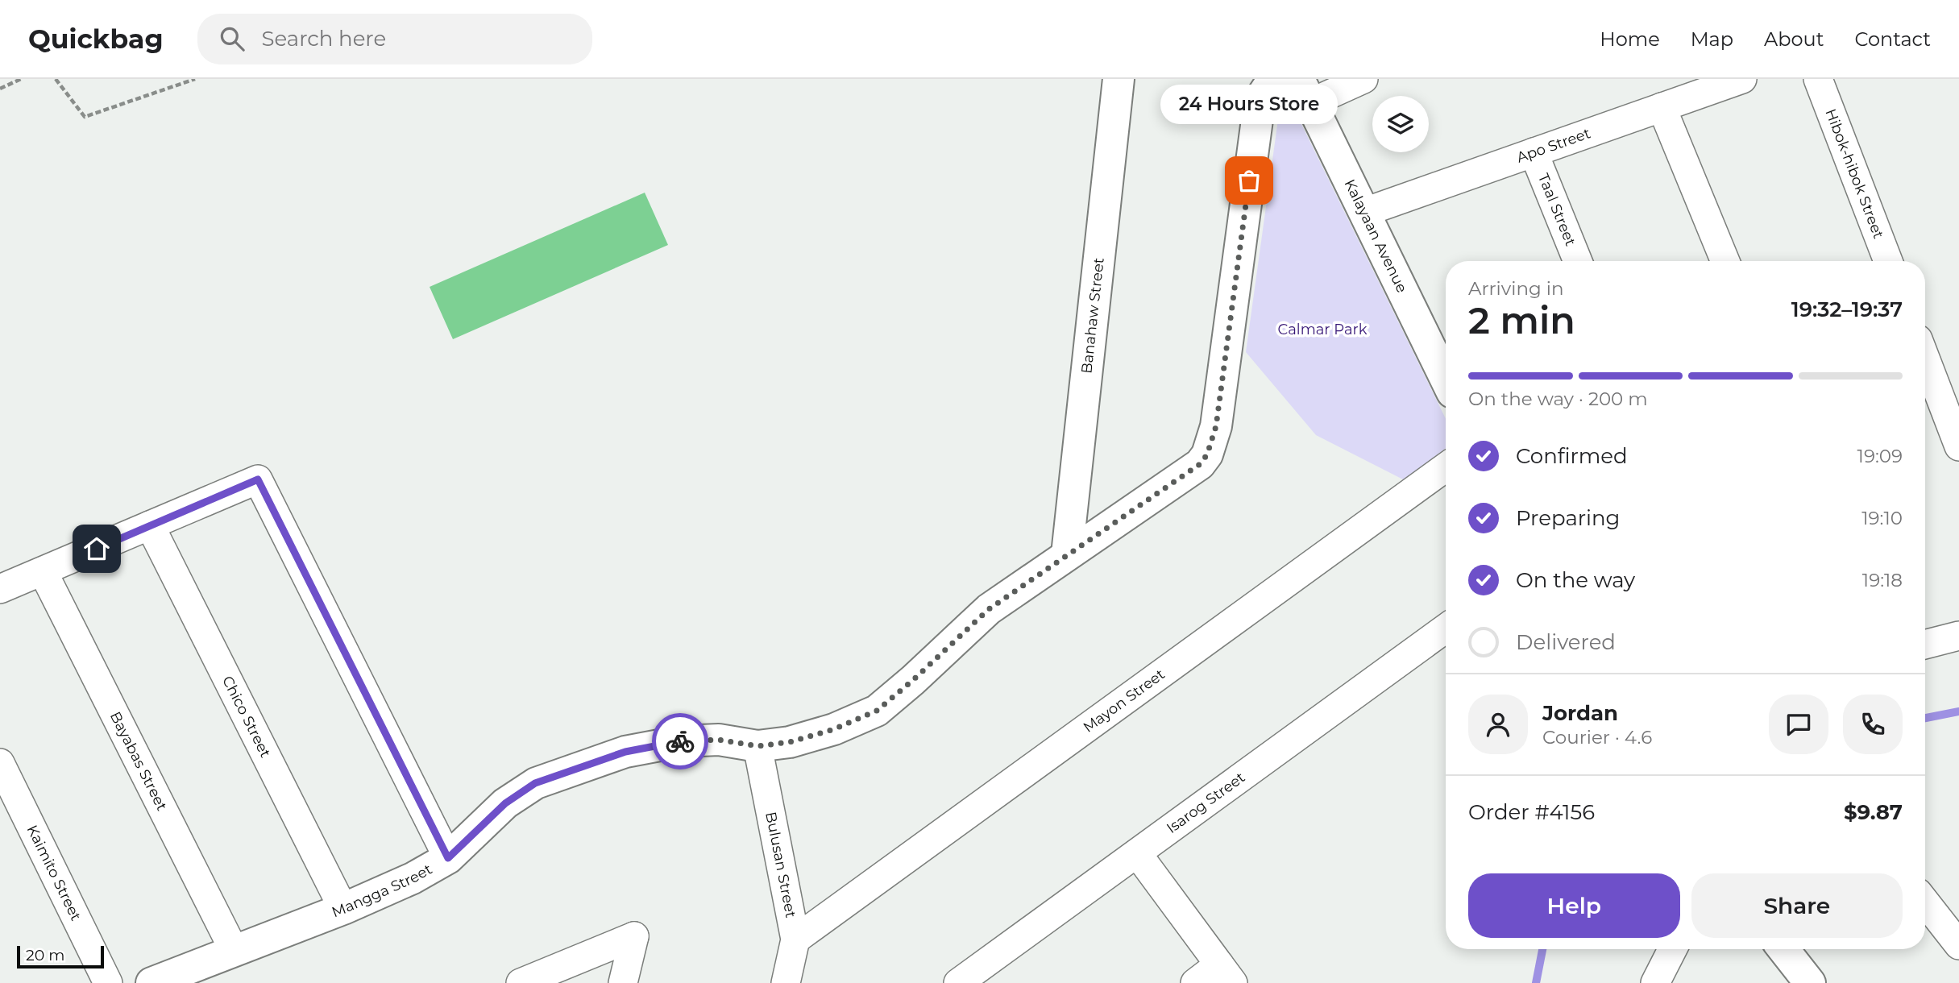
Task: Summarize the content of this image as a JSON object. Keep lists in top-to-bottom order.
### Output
{
  "streets": {
    "street": [
      "Apo Street",
      "Hibok-hibok Street",
      "Taal Street",
      "Kalayaan Avenue",
      "Banahaw Street",
      "Mayon Street",
      "Chico Street",
      "Bayabas Street",
      "Isarog Street",
      "Bulusan Street",
      "Kaimito Street",
      "Mangga Street"
    ]
  },
  "crossings": [
    ["Apo Street", "Taal Street"],
    ["Apo Street", "Kalayaan Avenue"],
    ["Banahaw Street", "Mangga Street"],
    ["Mayon Street", "Bulusan Street"],
    ["Chico Street", "Mangga Street"],
    ["Bayabas Street", "Mangga Street"],
    ["Bulusan Street", "Mangga Street"]
  ],
  "parks": ["Calmar Park"],
  "places": ["24 Hours Store"],
  "scale_bar": "20 m",
  "page": {
    "header": "Quickbag",
    "search": "Search here",
    "nav": [
      "Home",
      "Map",
      "About",
      "Contact"
    ],
    "bubble": "24 Hours Store",
    "heading": ["2 min", "Arriving in", "19:32–19:37"],
    "panel": [
      "Jordan",
      "Courier · 4.6",
      "Order #4156",
      "$9.87"
    ],
    "bar": "On the way · 200 m",
    "list": [
      ["Confirmed", "19:09"],
      ["Preparing", "19:10"],
      ["On the way", "19:18"],
      "Delivered"
    ],
    "buttons": ["Help", "Share"],
    "scale": "20 m"
  }
}
